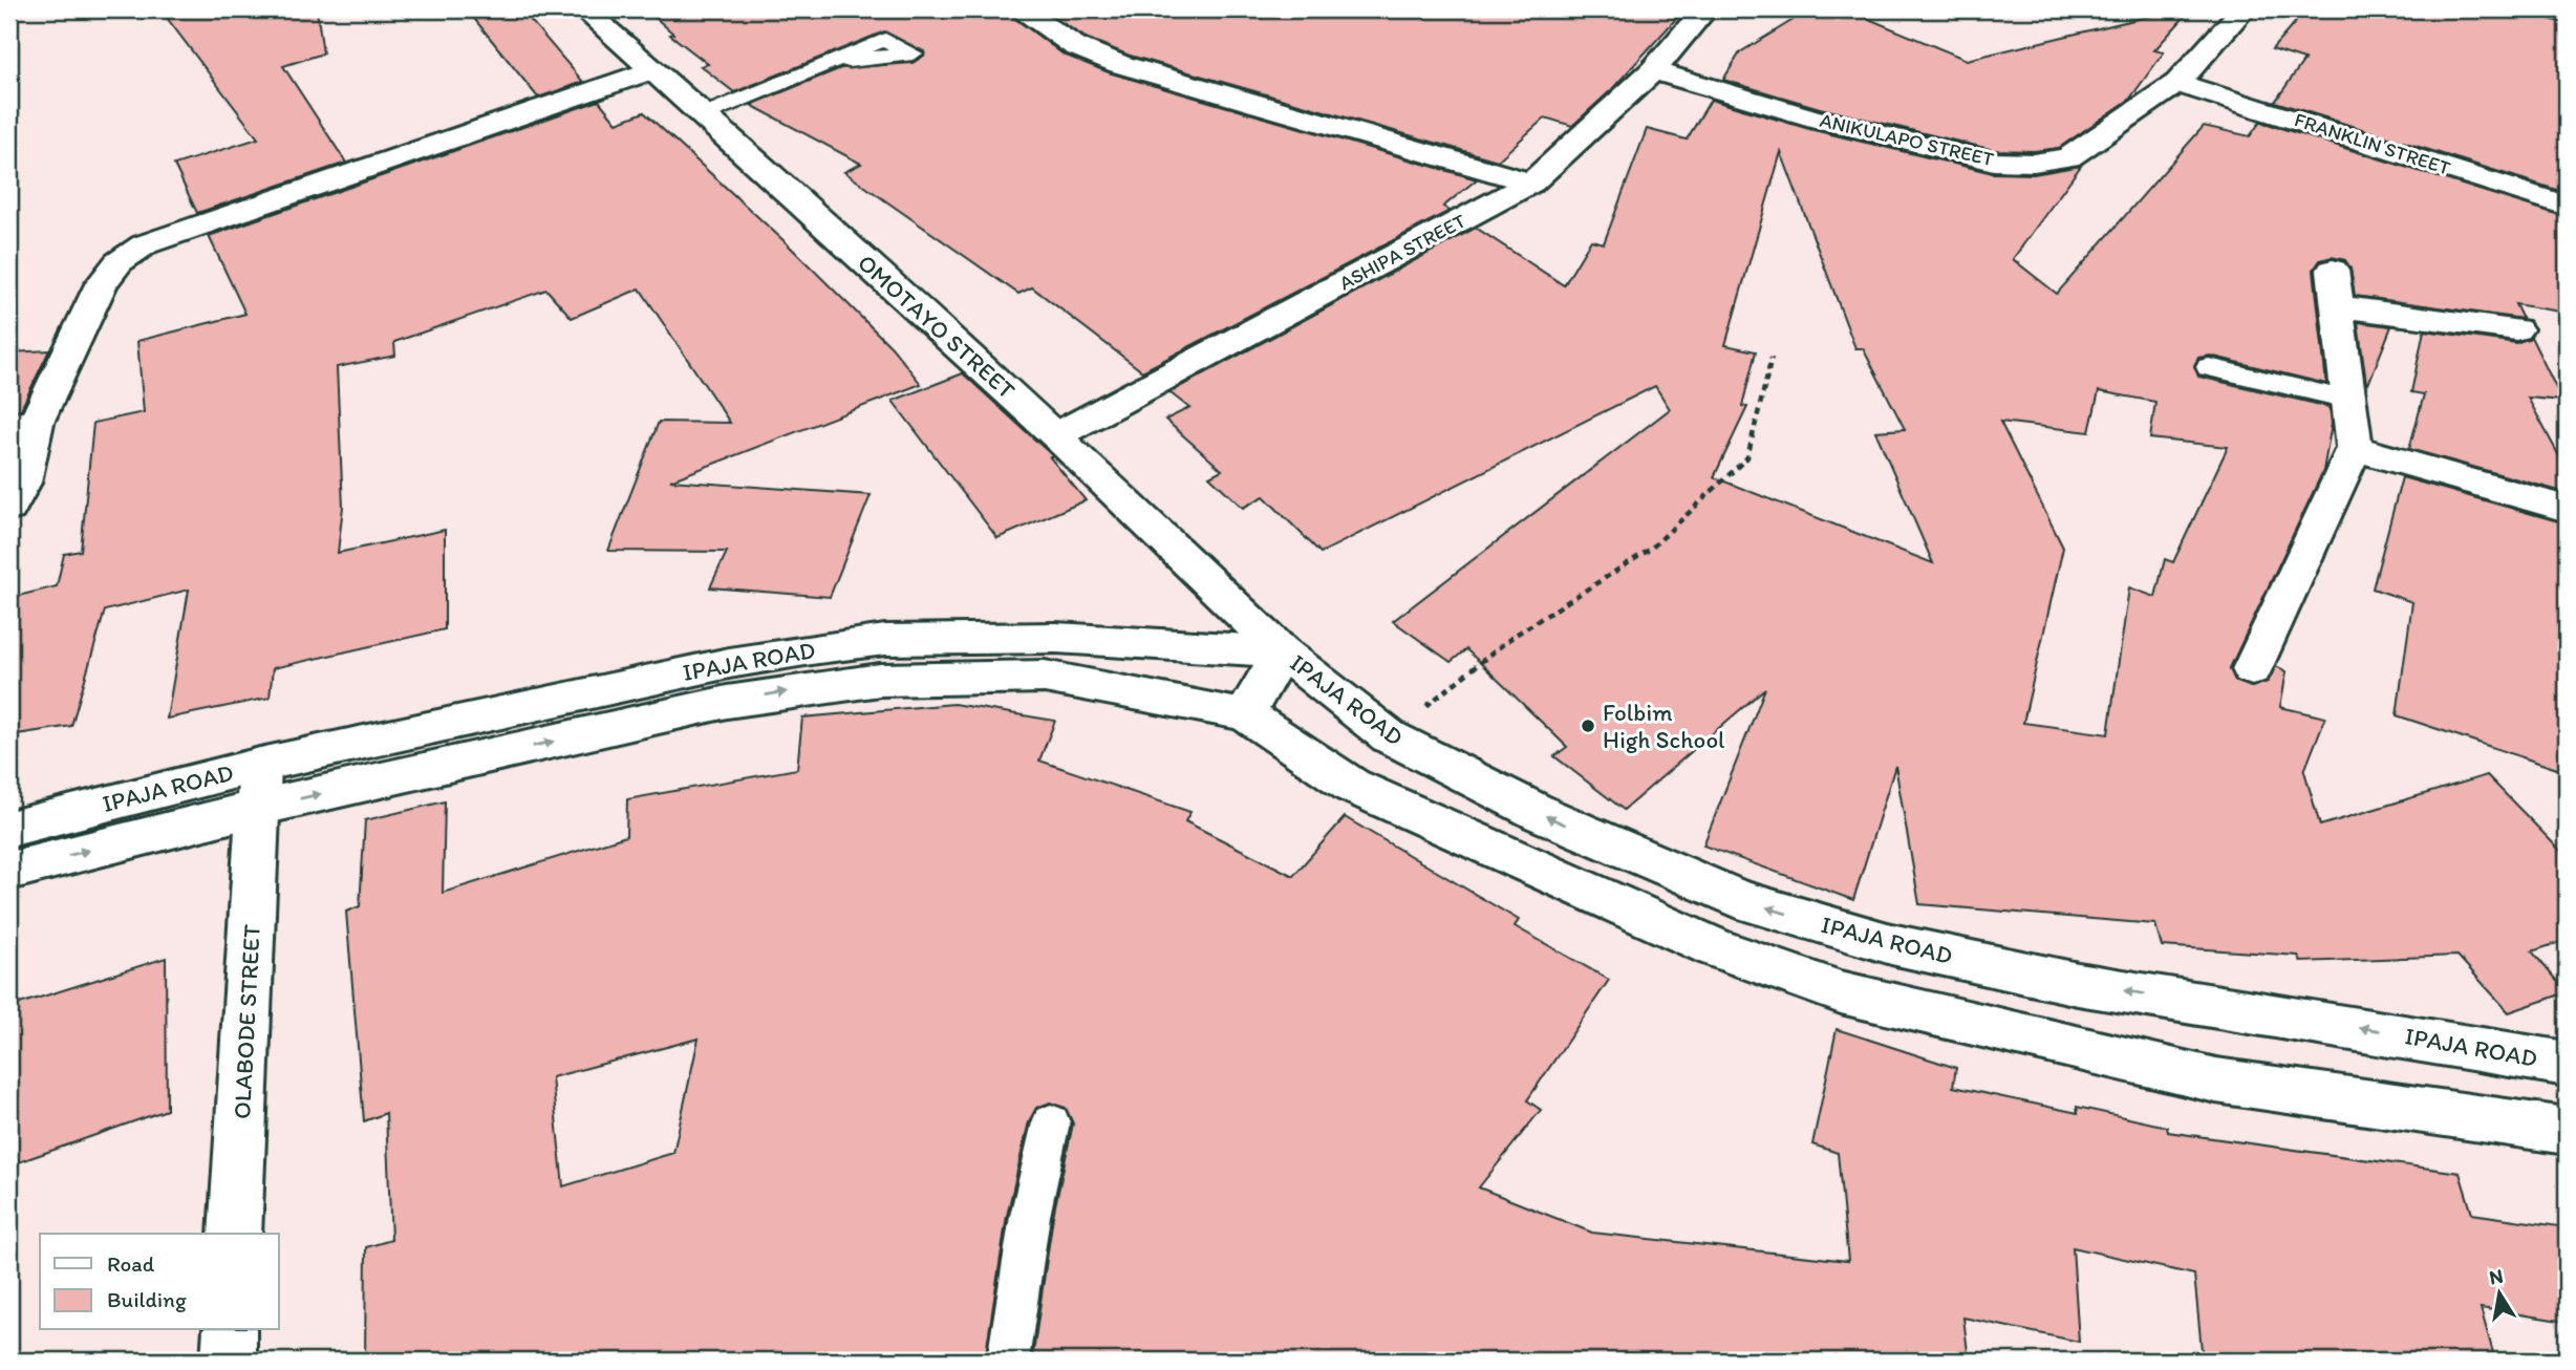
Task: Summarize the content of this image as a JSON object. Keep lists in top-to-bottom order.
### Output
{
  "streets": {
    "street": [
      "ANIKULAPO STREET",
      "FRANKLIN STREET",
      "ASHIPA STREET",
      "OMOTAYO STREET",
      "IPAJA ROAD",
      "OLABODE STREET"
    ]
  },
  "crossings": [
    ["ANIKULAPO STREET", "FRANKLIN STREET"],
    ["ANIKULAPO STREET", "ASHIPA STREET"],
    ["ASHIPA STREET", "OMOTAYO STREET"],
    ["OMOTAYO STREET", "IPAJA ROAD"],
    ["IPAJA ROAD", "OLABODE STREET"]
  ],
  "places": ["Folbim High School"],
  "legend": ["Road", "Building"],
  "north": "top"
}
